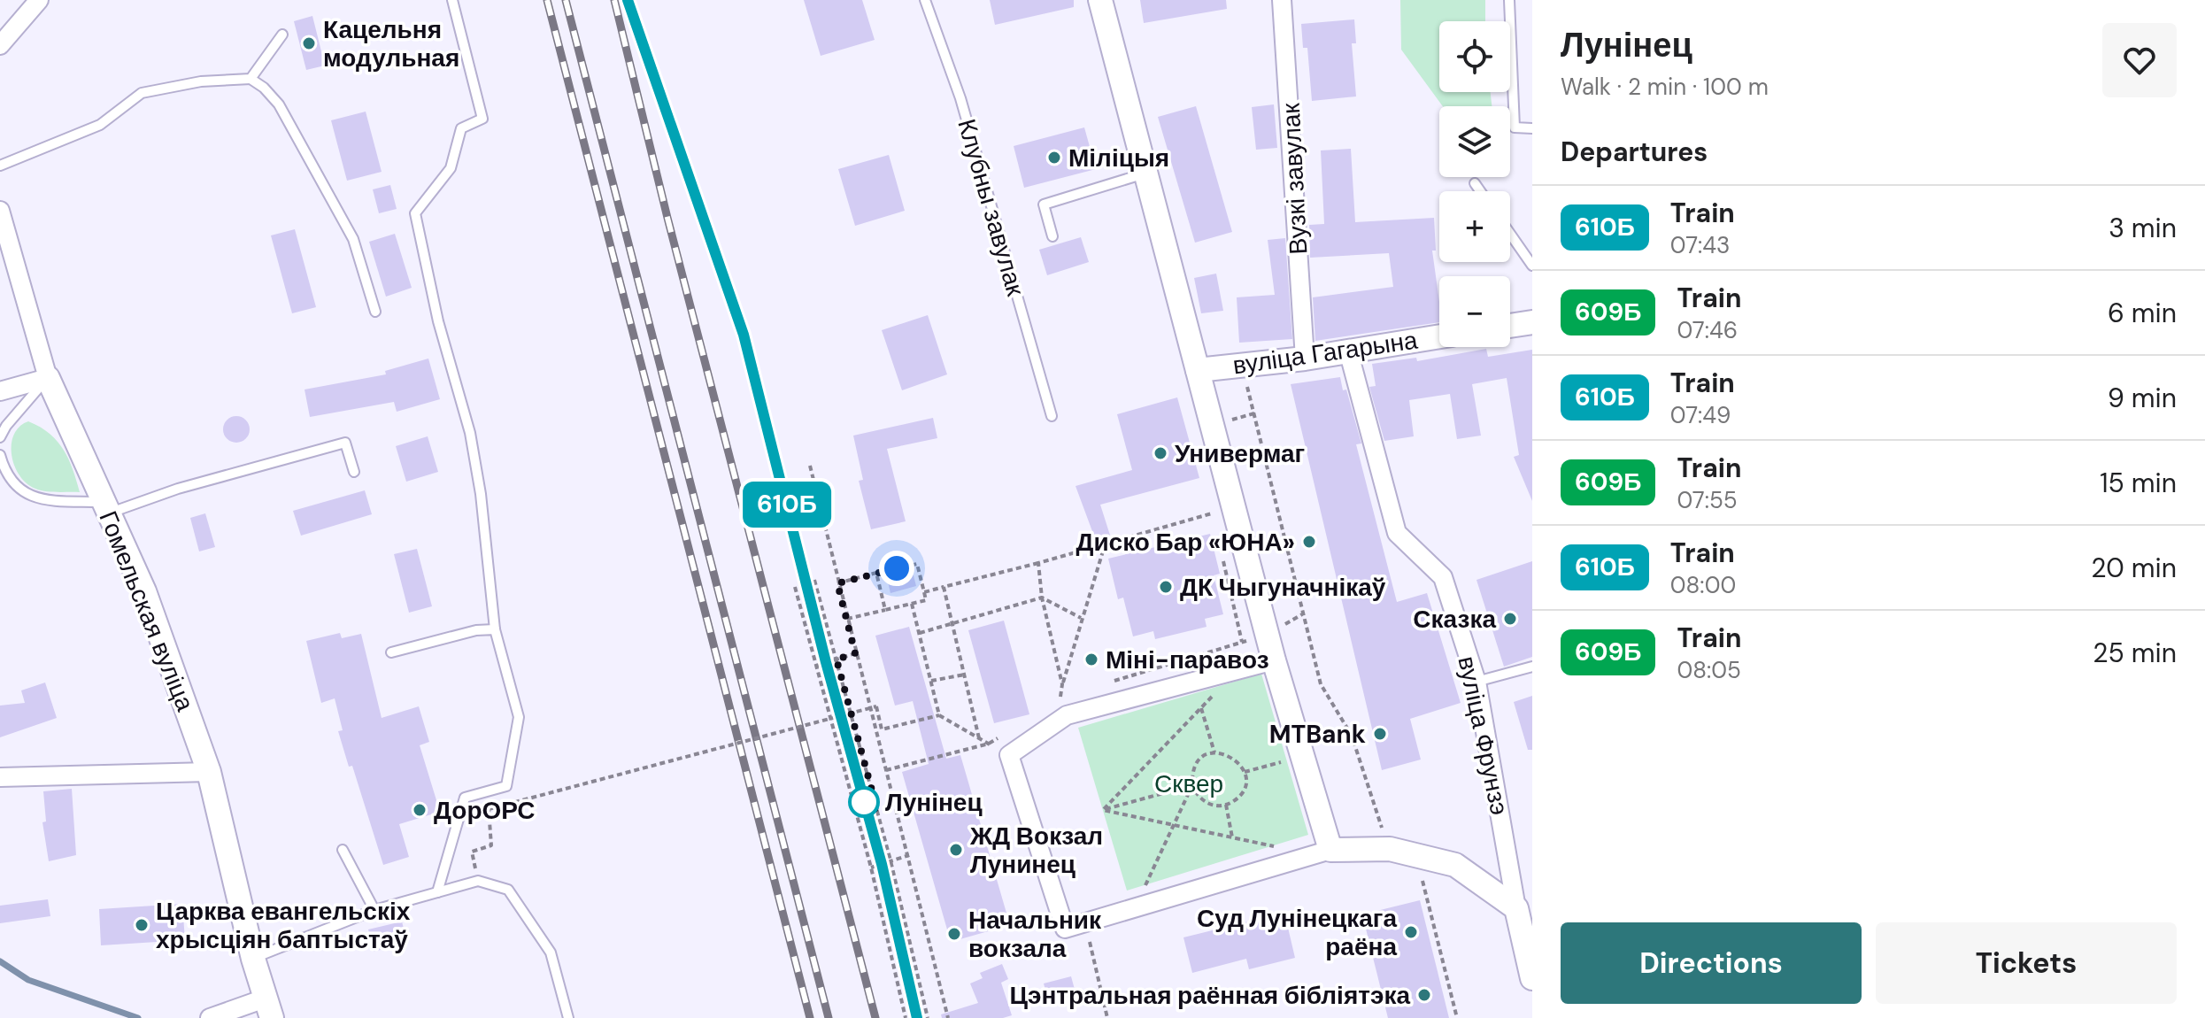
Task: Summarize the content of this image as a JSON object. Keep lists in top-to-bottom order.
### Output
{
  "streets": {
    "street": [
      "Вузкі завулак",
      "вуліца Гагарына",
      "Гомельская вуліца",
      "вуліца Фрунзэ"
    ],
    "lane": ["Клубны завулак"]
  },
  "crossings": [
    ["Вузкі завулак", "вуліца Гагарына"],
    ["вуліца Гагарына", "вуліца Фрунзэ"]
  ],
  "parks": ["Сквер"],
  "places": [
    "Кацельня модульная",
    "Міліцыя",
    "Универмаг",
    "Диско Бар «ЮНА»",
    "ДК Чыгуначнікаў",
    "Сказка",
    "Міні-паравоз",
    "MTBank",
    "Лунінец",
    "ДорОРС",
    "ЖД Вокзал Лунинец",
    "Царква евангельскіх хрысціян баптыстаў",
    "Суд Лунінецкага раёна",
    "Начальник вокзала",
    "Цэнтральная раённая бібліятэка"
  ],
  "page": {
    "on_map": "610Б",
    "heading": [
      ["Лунінец", "Walk · 2 min · 100 m"],
      "Departures"
    ],
    "map_buttons": ["+", "−"],
    "list": [
      {
        "mark": "610Б",
        "name": "Train",
        "note": "07:43",
        "value": "3 min"
      },
      {
        "mark": "609Б",
        "name": "Train",
        "note": "07:46",
        "value": "6 min"
      },
      {
        "mark": "610Б",
        "name": "Train",
        "note": "07:49",
        "value": "9 min"
      },
      {
        "mark": "609Б",
        "name": "Train",
        "note": "07:55",
        "value": "15 min"
      },
      {
        "mark": "610Б",
        "name": "Train",
        "note": "08:00",
        "value": "20 min"
      },
      {
        "mark": "609Б",
        "name": "Train",
        "note": "08:05",
        "value": "25 min"
      }
    ],
    "buttons": ["Directions", "Tickets"]
  }
}
